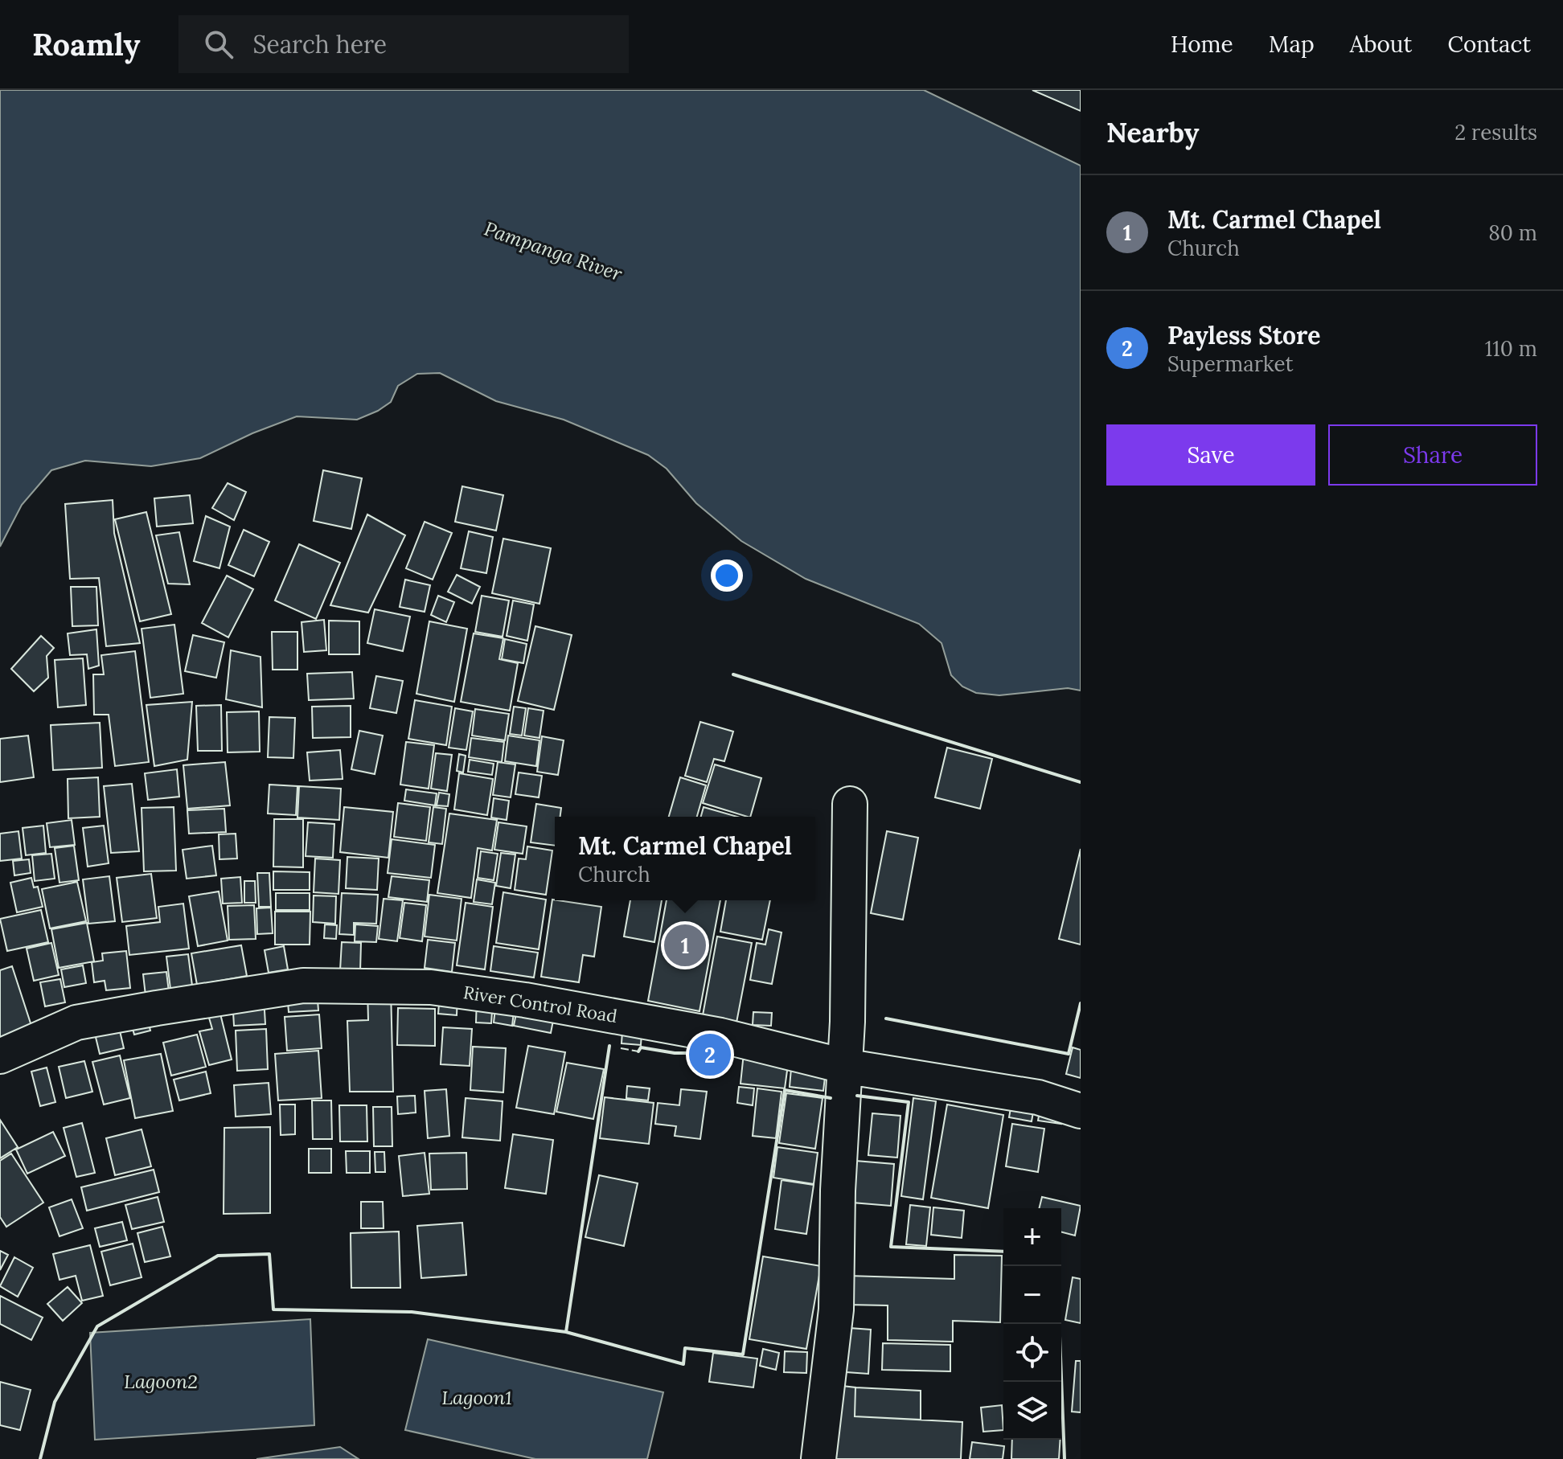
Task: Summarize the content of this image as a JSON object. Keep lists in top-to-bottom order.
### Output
{
  "streets": {
    "street": ["River Control Road"]
  },
  "water": ["Pampanga River", "Lagoon2", "Lagoon1"],
  "page": {
    "header": "Roamly",
    "search": "Search here",
    "nav": [
      "Home",
      "Map",
      "About",
      "Contact"
    ],
    "heading": ["Nearby", "2 results"],
    "list": [
      {
        "mark": "1",
        "name": "Mt. Carmel Chapel",
        "note": "Church",
        "value": "80 m"
      },
      {
        "mark": "2",
        "name": "Payless Store",
        "note": "Supermarket",
        "value": "110 m"
      }
    ],
    "buttons": ["Save", "Share"],
    "popup": ["Mt. Carmel Chapel", "Church"],
    "pins": ["1", "2"],
    "map_buttons": ["+", "−"]
  }
}
